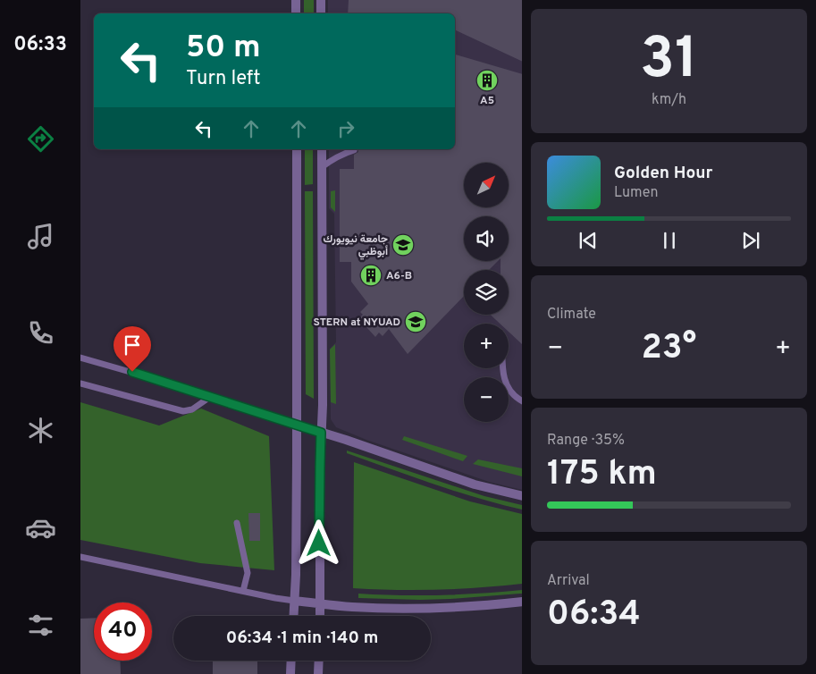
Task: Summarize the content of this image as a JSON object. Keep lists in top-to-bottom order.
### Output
{
  "places": {
    "building": ["A5", "A6-B"],
    "school or university": ["جامعة نيويورك أبوظبي", "STERN at NYUAD"]
  },
  "north": "top right",
  "page": {
    "tabs": "06:33",
    "tile": [
      ["31", "km/h"],
      "Climate",
      ["Range · 35%", "175 km"],
      ["Arrival", "06:34"]
    ],
    "turn": ["50 m", "Turn left"],
    "song": ["Golden Hour", "Lumen"],
    "map_buttons": ["+", "−"],
    "heat": ["−", "23°", "+"],
    "limit": "40",
    "trip": "06:34 · 1 min · 140 m"
  }
}
